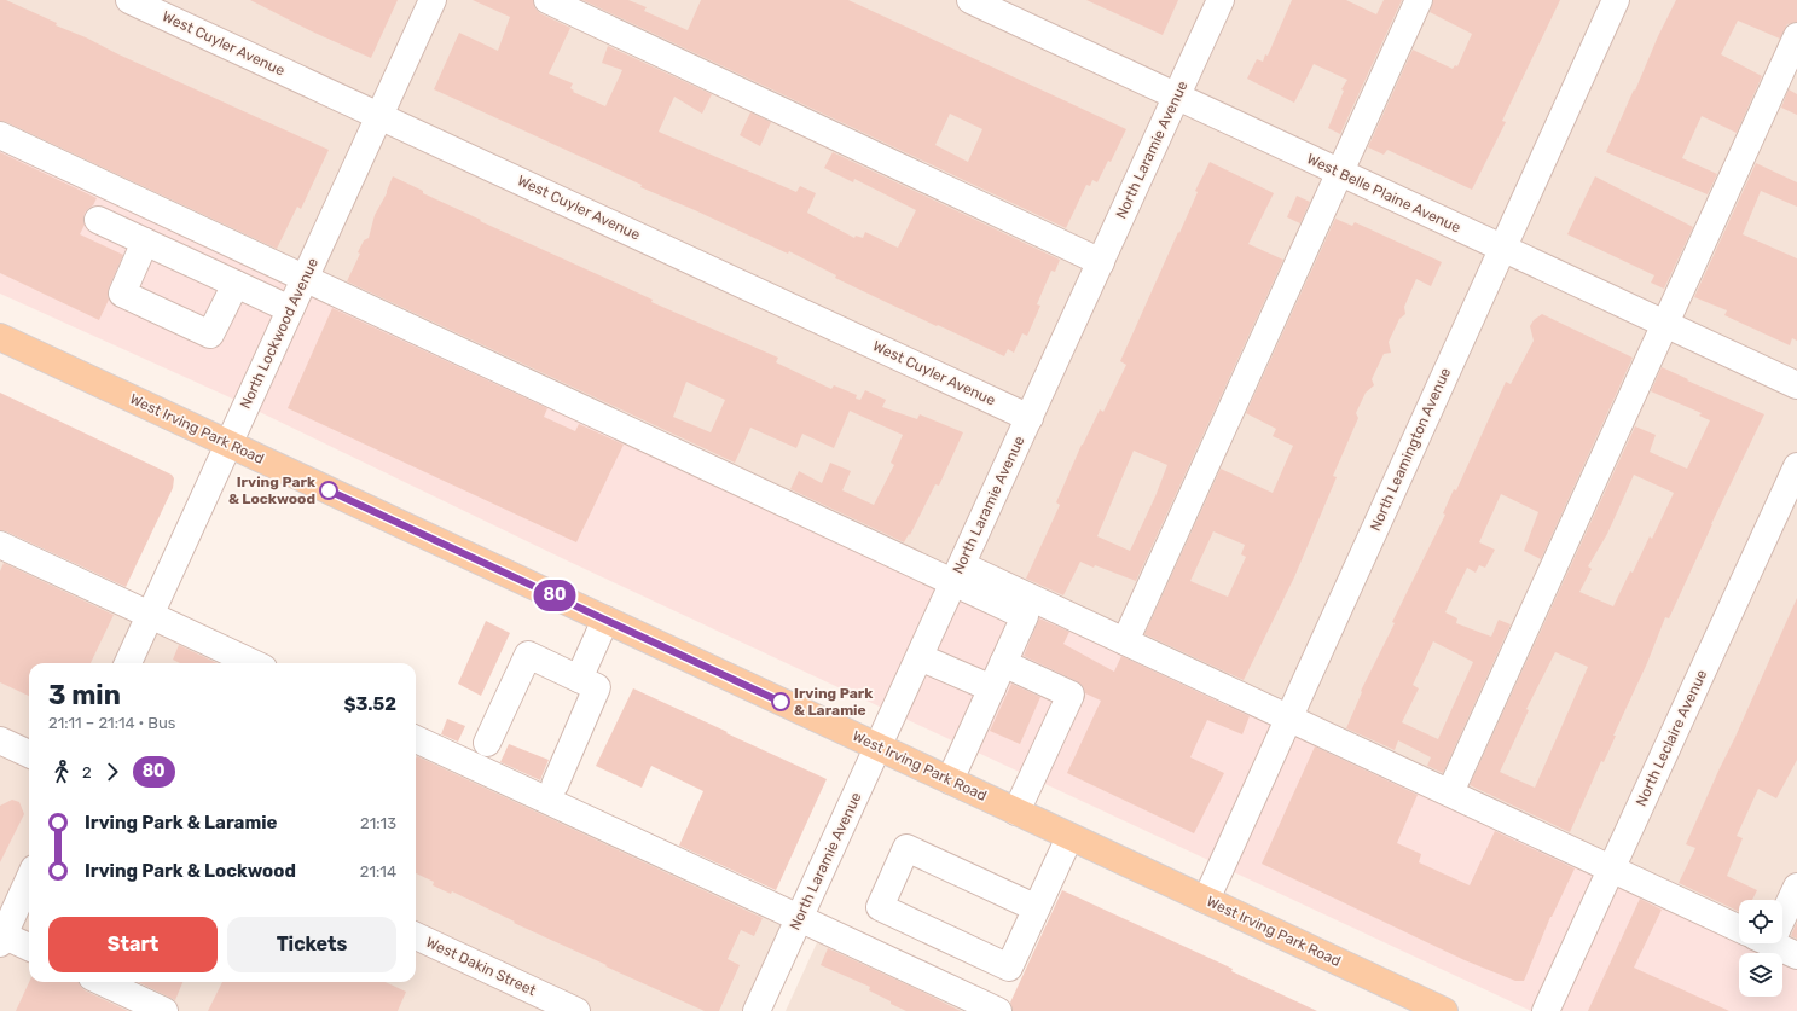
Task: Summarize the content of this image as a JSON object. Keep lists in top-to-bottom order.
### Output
{
  "streets": {
    "main road": ["West Irving Park Road"],
    "street": [
      "West Cuyler Avenue",
      "North Laramie Avenue",
      "West Belle Plaine Avenue",
      "North Lockwood Avenue",
      "North Leamington Avenue",
      "North Leclaire Avenue",
      "West Dakin Street"
    ]
  },
  "crossings": [
    ["West Cuyler Avenue", "North Laramie Avenue"],
    ["West Cuyler Avenue", "North Lockwood Avenue"],
    ["North Laramie Avenue", "West Belle Plaine Avenue"],
    ["North Laramie Avenue", "West Irving Park Road"],
    ["West Belle Plaine Avenue", "North Leamington Avenue"],
    ["North Lockwood Avenue", "West Irving Park Road"],
    ["West Irving Park Road", "North Leamington Avenue"]
  ],
  "places": ["Irving Park & Lockwood", "Irving Park & Laramie"],
  "lines": ["bus line 80"],
  "page": {
    "on_map": "80",
    "heading": ["3 min", "21:11 – 21:14 · Bus", "$3.52"],
    "legs": ["2", "80"],
    "list": [
      {
        "name": "Irving Park & Laramie",
        "value": "21:13"
      },
      {
        "name": "Irving Park & Lockwood",
        "value": "21:14"
      }
    ],
    "buttons": ["Start", "Tickets"]
  }
}
